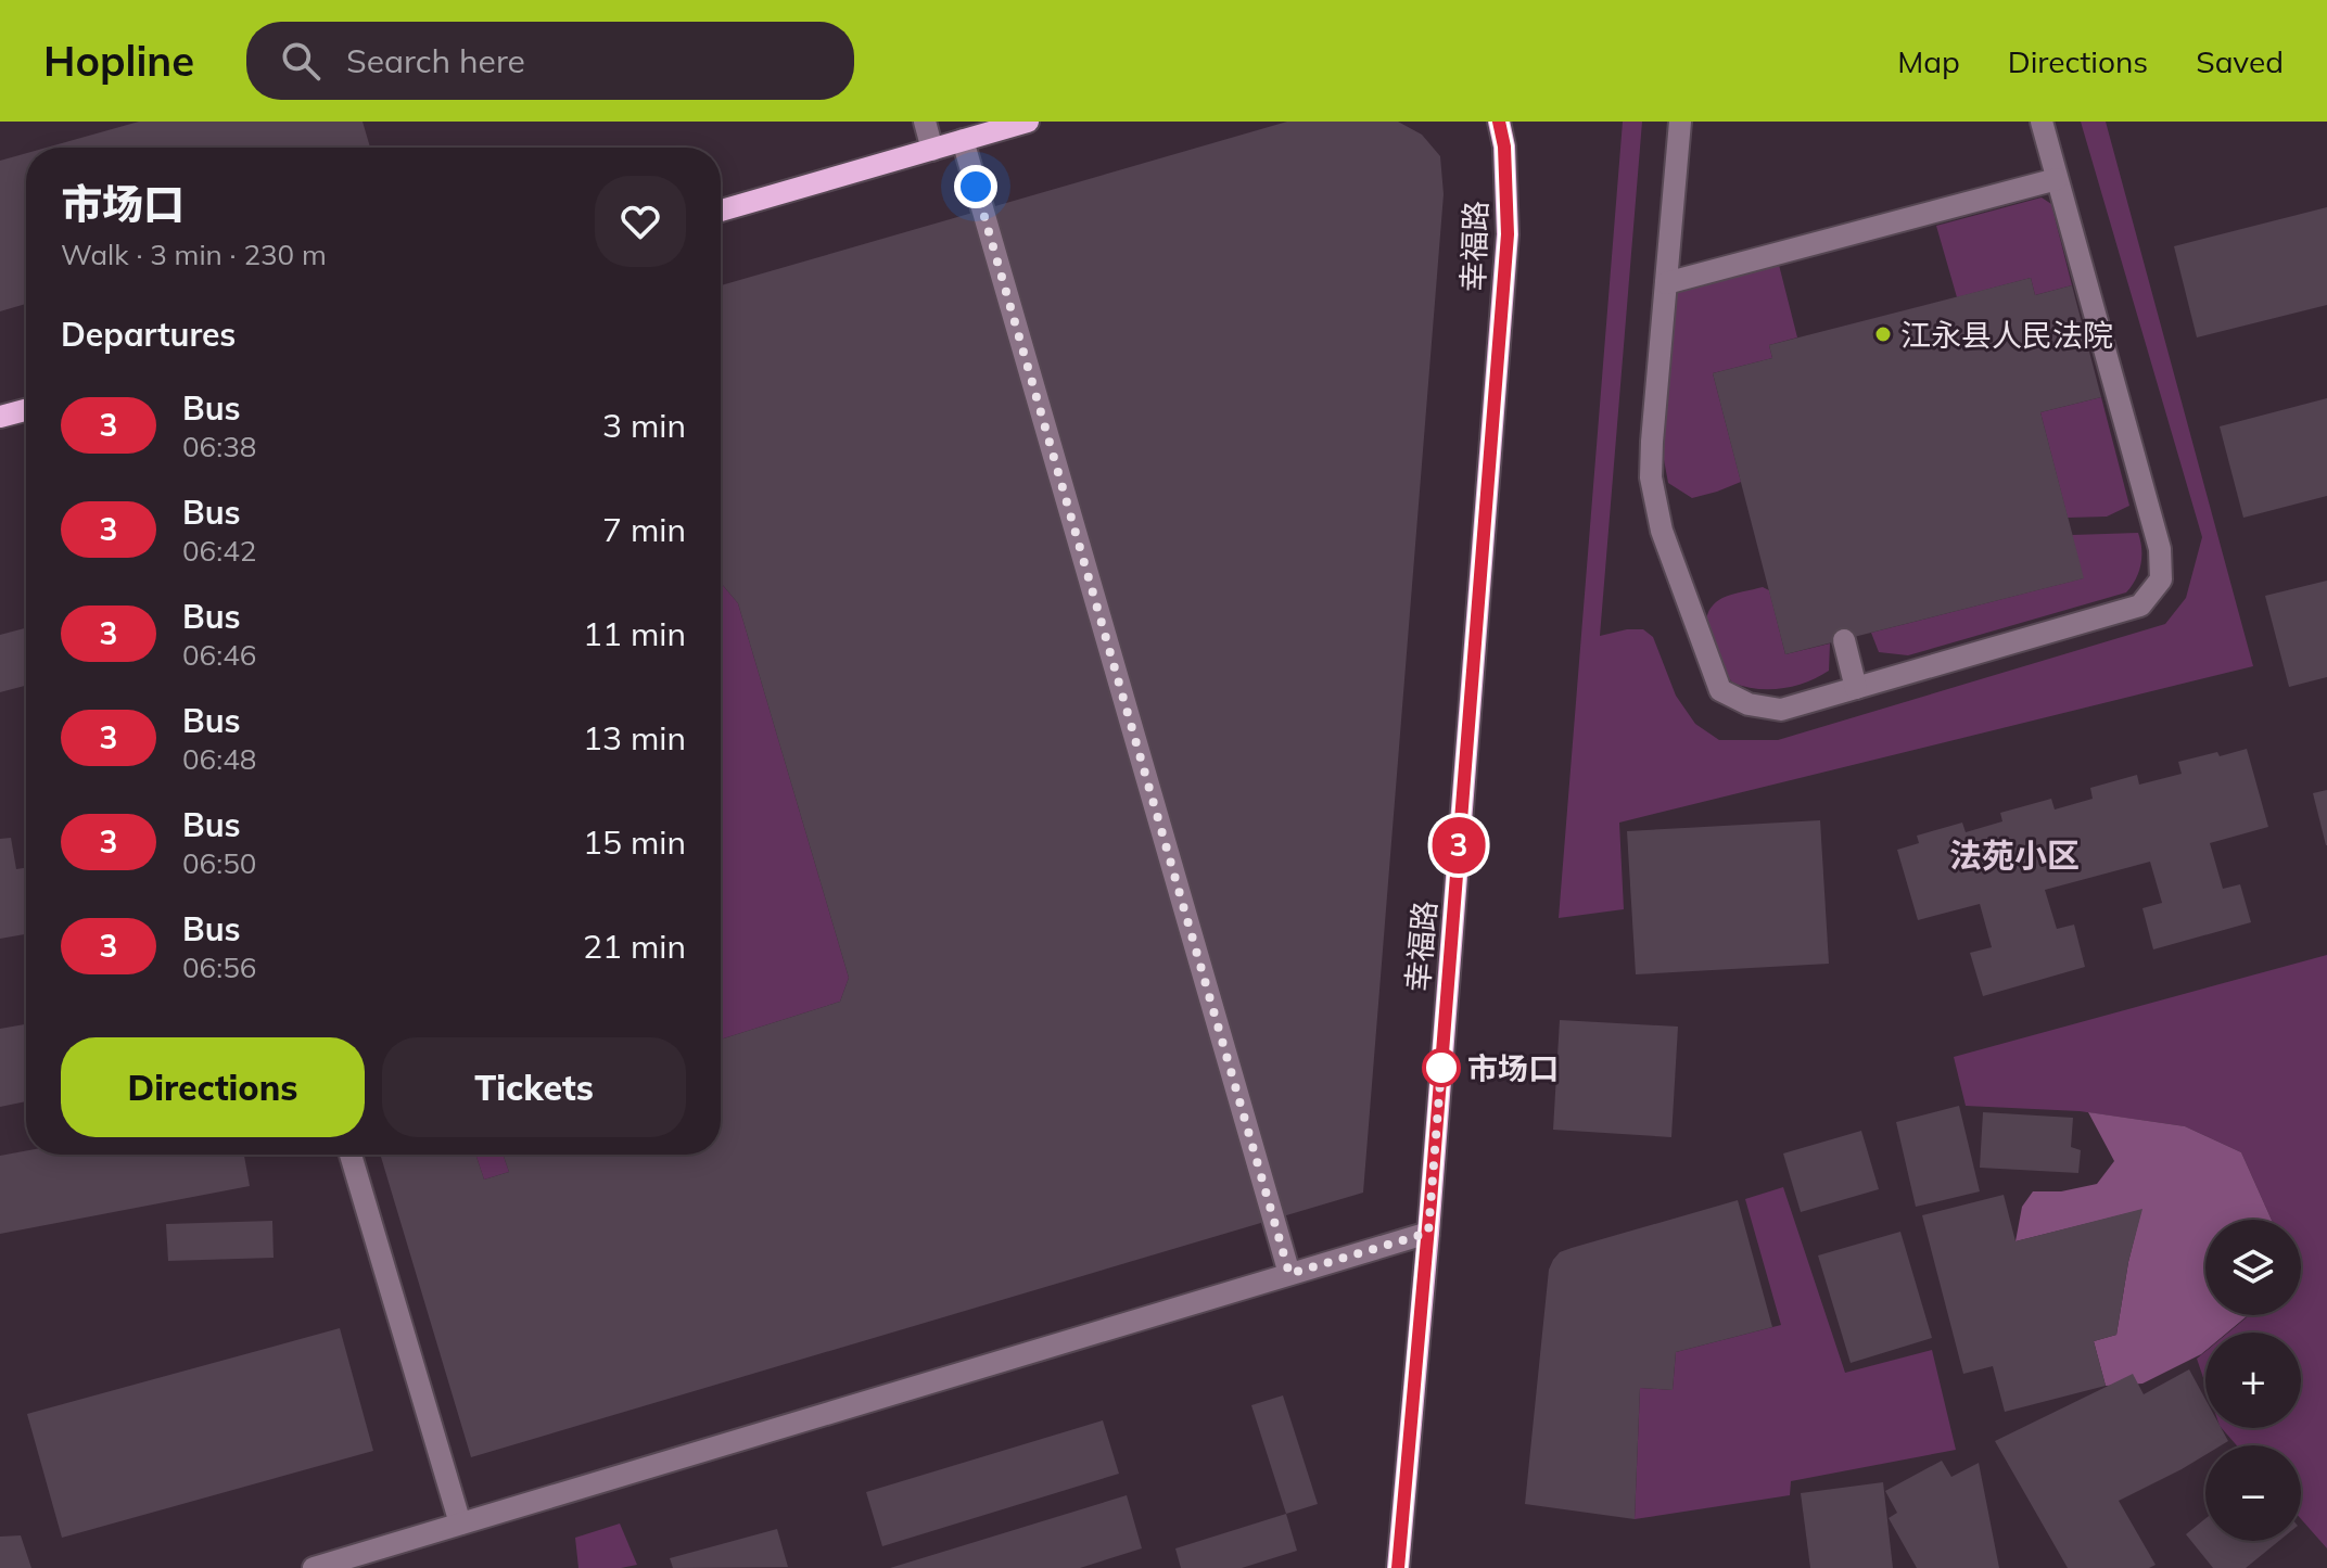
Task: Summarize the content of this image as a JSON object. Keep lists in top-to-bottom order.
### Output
{
  "streets": {
    "main road": ["幸福路"]
  },
  "districts": ["法苑小区"],
  "places": ["江永县人民法院", "市场口"],
  "lines": ["bus line 3"],
  "page": {
    "header": "Hopline",
    "search": "Search here",
    "nav": ["Map", "Directions", "Saved"],
    "on_map": "3",
    "heading": [
      ["市场口", "Walk · 3 min · 230 m"],
      "Departures"
    ],
    "list": [
      {
        "mark": "3",
        "name": "Bus",
        "note": "06:38",
        "value": "3 min"
      },
      {
        "mark": "3",
        "name": "Bus",
        "note": "06:42",
        "value": "7 min"
      },
      {
        "mark": "3",
        "name": "Bus",
        "note": "06:46",
        "value": "11 min"
      },
      {
        "mark": "3",
        "name": "Bus",
        "note": "06:48",
        "value": "13 min"
      },
      {
        "mark": "3",
        "name": "Bus",
        "note": "06:50",
        "value": "15 min"
      },
      {
        "mark": "3",
        "name": "Bus",
        "note": "06:56",
        "value": "21 min"
      }
    ],
    "buttons": ["Directions", "Tickets"],
    "map_buttons": ["+", "−"]
  }
}
